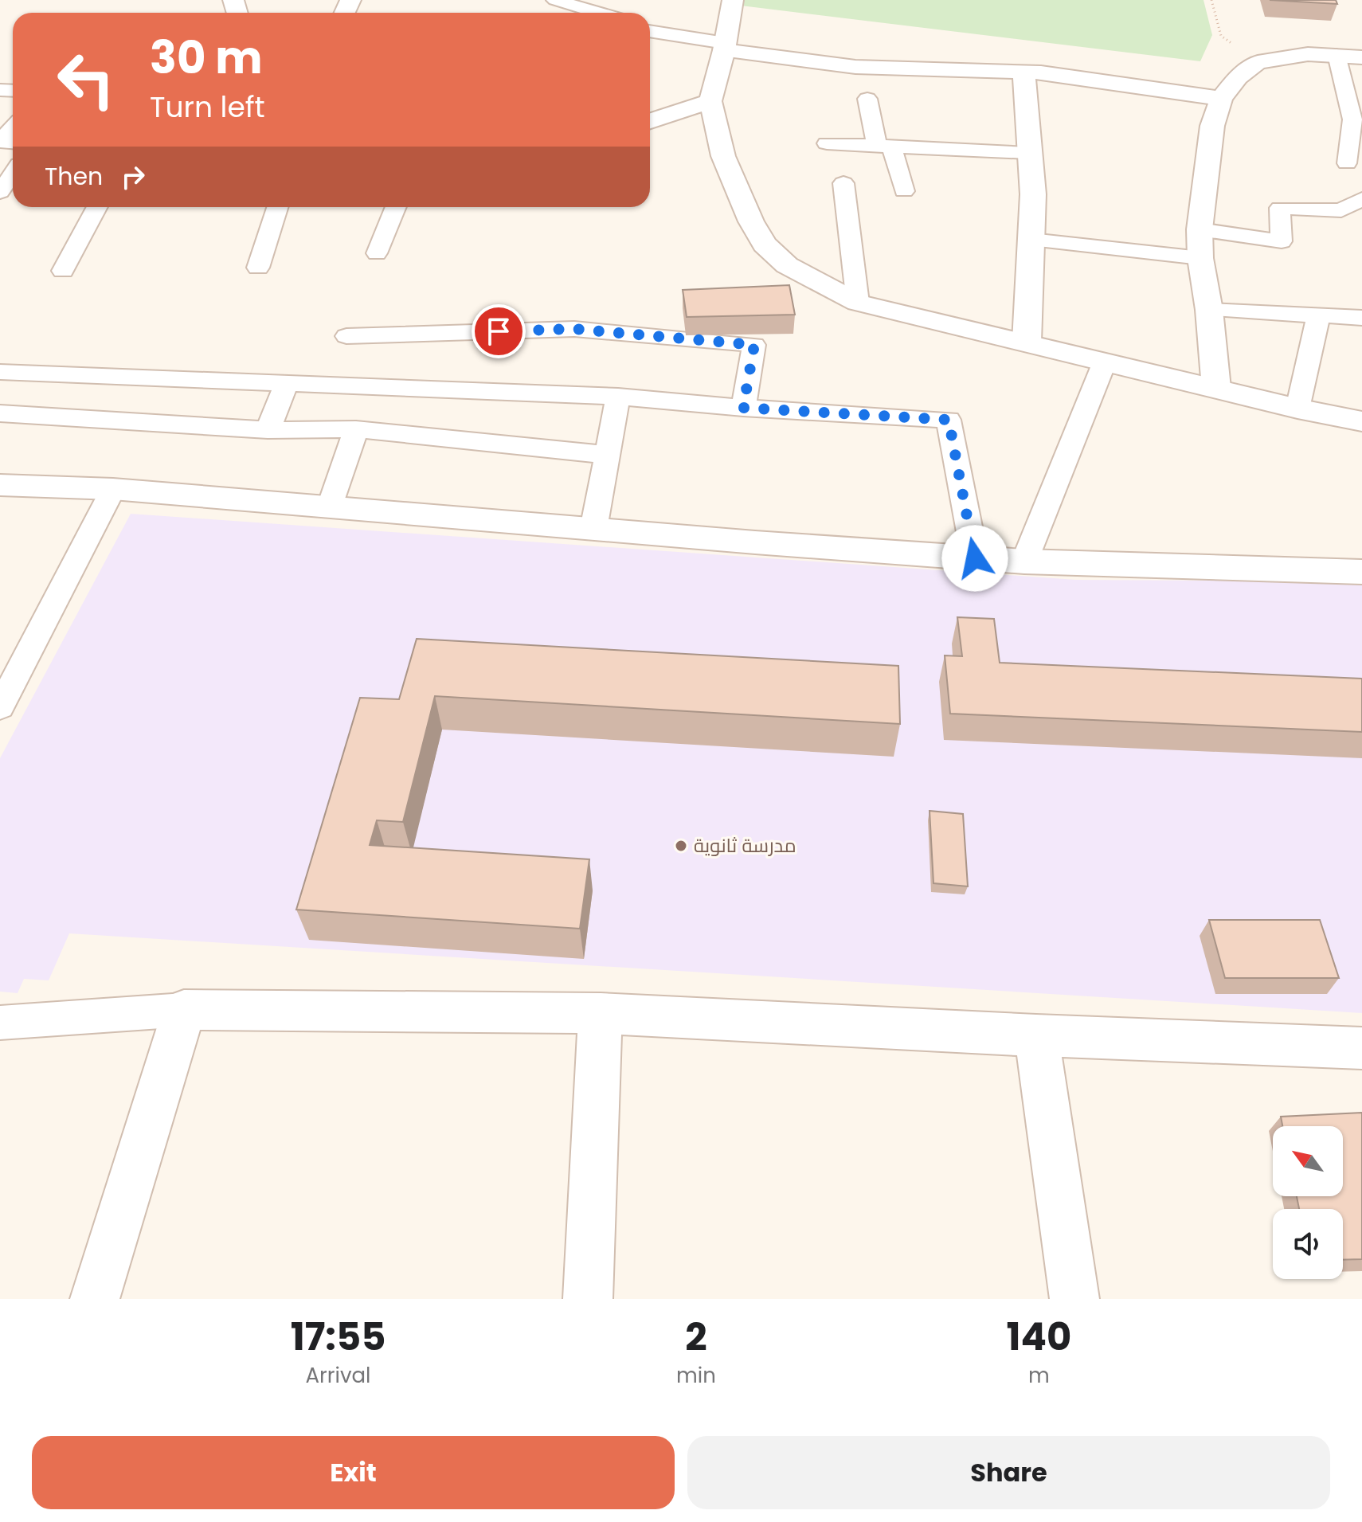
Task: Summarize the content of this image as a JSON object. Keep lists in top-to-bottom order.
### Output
{
  "places": ["مدرسة ثانوية"],
  "north": "top left",
  "page": {
    "turn": ["30 m", "Turn left"],
    "then": "Then",
    "eta": [
      "17:55",
      "Arrival",
      "2",
      "min",
      "140",
      "m"
    ],
    "buttons": ["Exit", "Share"]
  }
}
